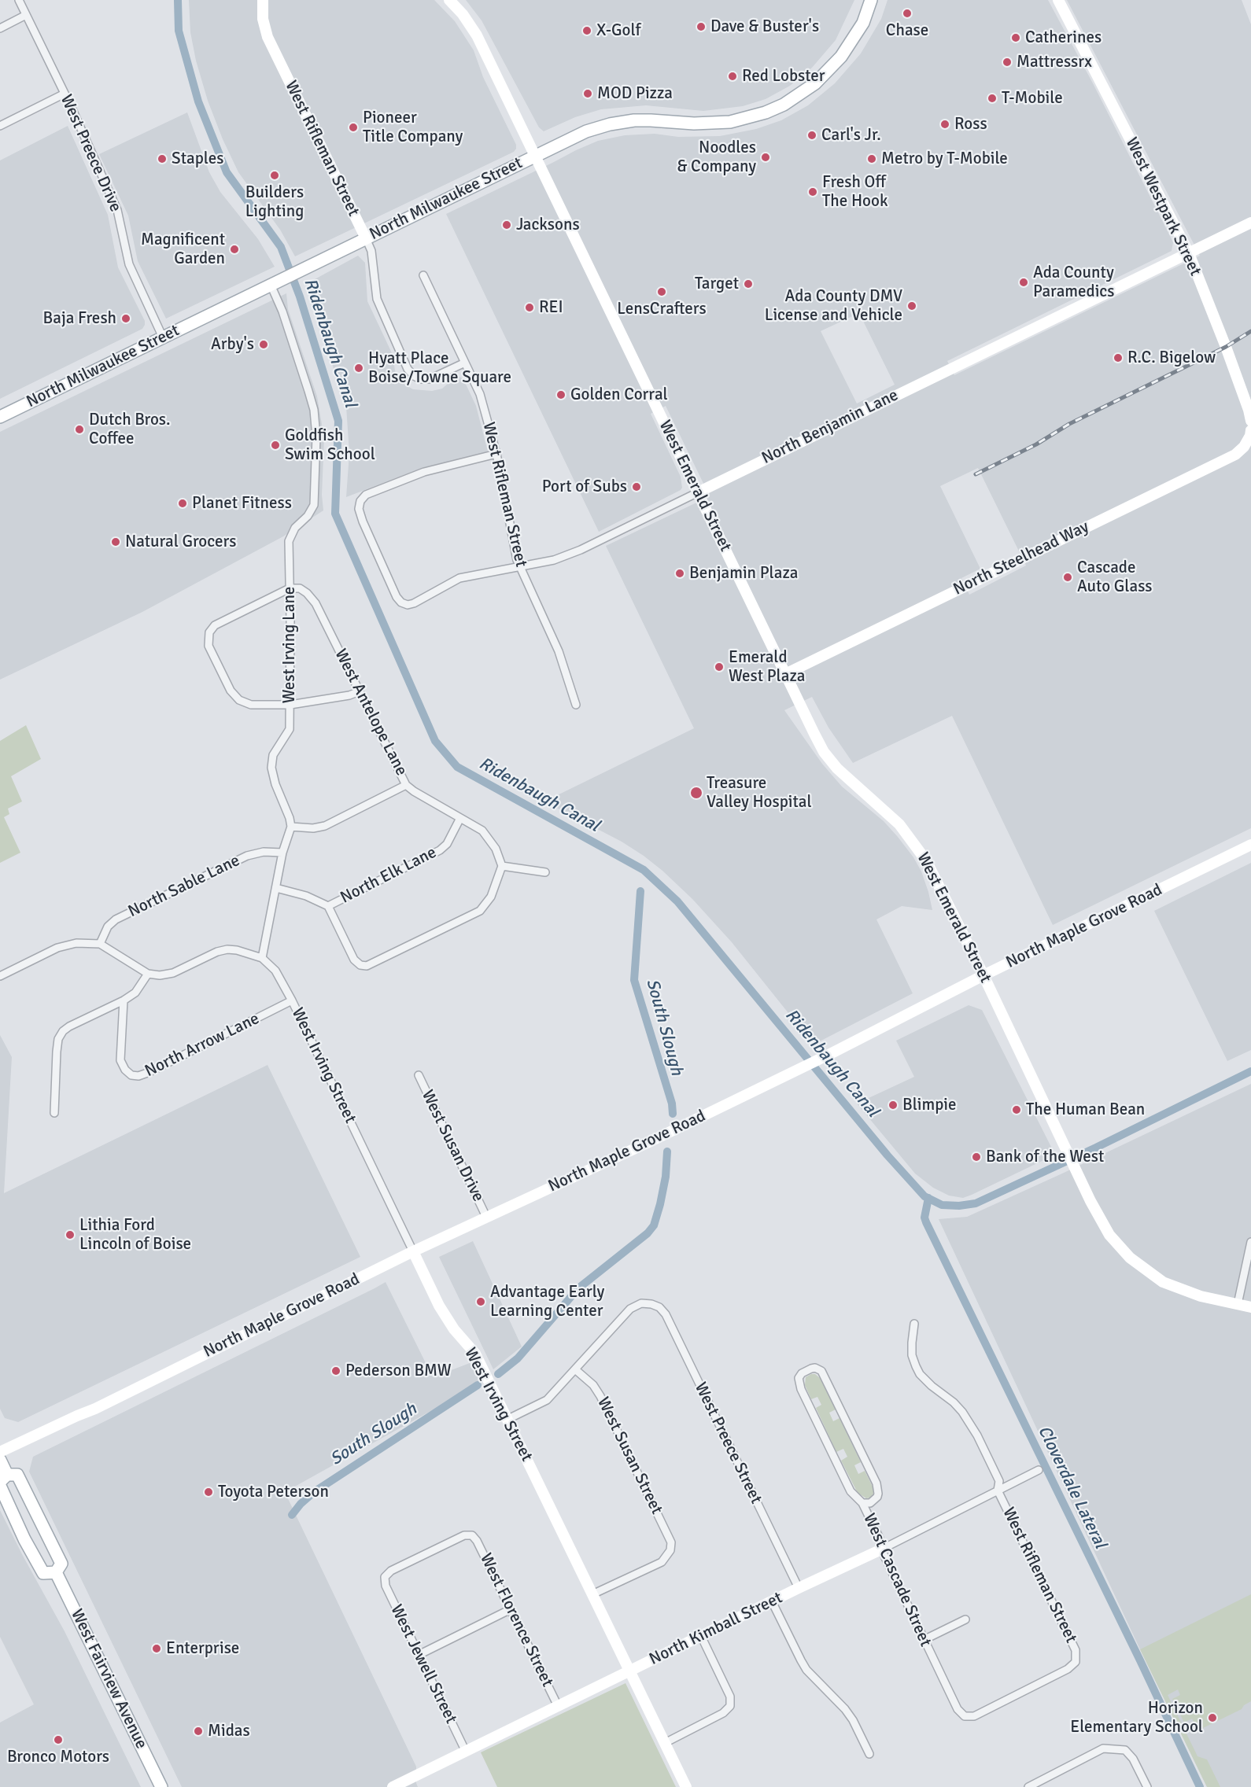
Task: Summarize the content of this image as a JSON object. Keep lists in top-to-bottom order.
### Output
{
  "streets": {
    "main road": ["North Milwaukee Street", "West Fairview Avenue"],
    "street": [
      "West Rifleman Street",
      "West Preece Drive",
      "West Westpark Street",
      "North Benjamin Lane",
      "West Emerald Street",
      "North Steelhead Way",
      "West Irving Lane",
      "West Antelope Lane",
      "North Elk Lane",
      "North Sable Lane",
      "North Maple Grove Road",
      "North Arrow Lane",
      "West Irving Street",
      "West Susan Drive",
      "West Preece Street",
      "West Susan Street",
      "West Cascade Street",
      "West Florence Street",
      "North Kimball Street",
      "West Jewell Street"
    ]
  },
  "crossings": [
    ["West Rifleman Street", "North Milwaukee Street"],
    ["West Rifleman Street", "North Benjamin Lane"],
    ["West Rifleman Street", "West Cascade Street"],
    ["West Rifleman Street", "North Kimball Street"],
    ["West Preece Drive", "North Milwaukee Street"],
    ["North Milwaukee Street", "West Emerald Street"],
    ["North Milwaukee Street", "West Irving Lane"],
    ["West Westpark Street", "North Benjamin Lane"],
    ["North Benjamin Lane", "West Emerald Street"],
    ["West Emerald Street", "North Steelhead Way"],
    ["West Emerald Street", "North Maple Grove Road"],
    ["West Irving Lane", "West Antelope Lane"],
    ["West Antelope Lane", "North Elk Lane"],
    ["North Maple Grove Road", "West Irving Street"],
    ["North Maple Grove Road", "West Susan Drive"],
    ["North Arrow Lane", "West Irving Street"],
    ["West Irving Street", "West Susan Street"],
    ["West Irving Street", "North Kimball Street"],
    ["West Preece Street", "West Susan Street"],
    ["West Preece Street", "North Kimball Street"],
    ["West Cascade Street", "North Kimball Street"],
    ["West Florence Street", "North Kimball Street"],
    ["West Florence Street", "West Jewell Street"],
    ["North Kimball Street", "West Jewell Street"]
  ],
  "water": ["Ridenbaugh Canal", "South Slough", "Cloverdale Lateral"],
  "places": [
    "Chase",
    "Dave & Buster's",
    "X-Golf",
    "Catherines",
    "Mattressrx",
    "Red Lobster",
    "MOD Pizza",
    "T-Mobile",
    "Ross",
    "Pioneer Title Company",
    "Carl's Jr.",
    "Noodles & Company",
    "Staples",
    "Metro by T-Mobile",
    "Builders Lighting",
    "Fresh Off The Hook",
    "Jacksons",
    "Magnificent Garden",
    "Ada County Paramedics",
    "Target",
    "LensCrafters",
    "Ada County DMV License and Vehicle",
    "REI",
    "Baja Fresh",
    "Arby's",
    "R.C. Bigelow",
    "Hyatt Place Boise/Towne Square",
    "Golden Corral",
    "Dutch Bros. Coffee",
    "Goldfish Swim School",
    "Port of Subs",
    "Planet Fitness",
    "Natural Grocers",
    "Benjamin Plaza",
    "Cascade Auto Glass",
    "Emerald West Plaza",
    "Treasure Valley Hospital",
    "Blimpie",
    "The Human Bean",
    "Bank of the West",
    "Lithia Ford Lincoln of Boise",
    "Advantage Early Learning Center",
    "Pederson BMW",
    "Toyota Peterson",
    "Enterprise",
    "Horizon Elementary School",
    "Midas",
    "Bronco Motors"
  ]
}
